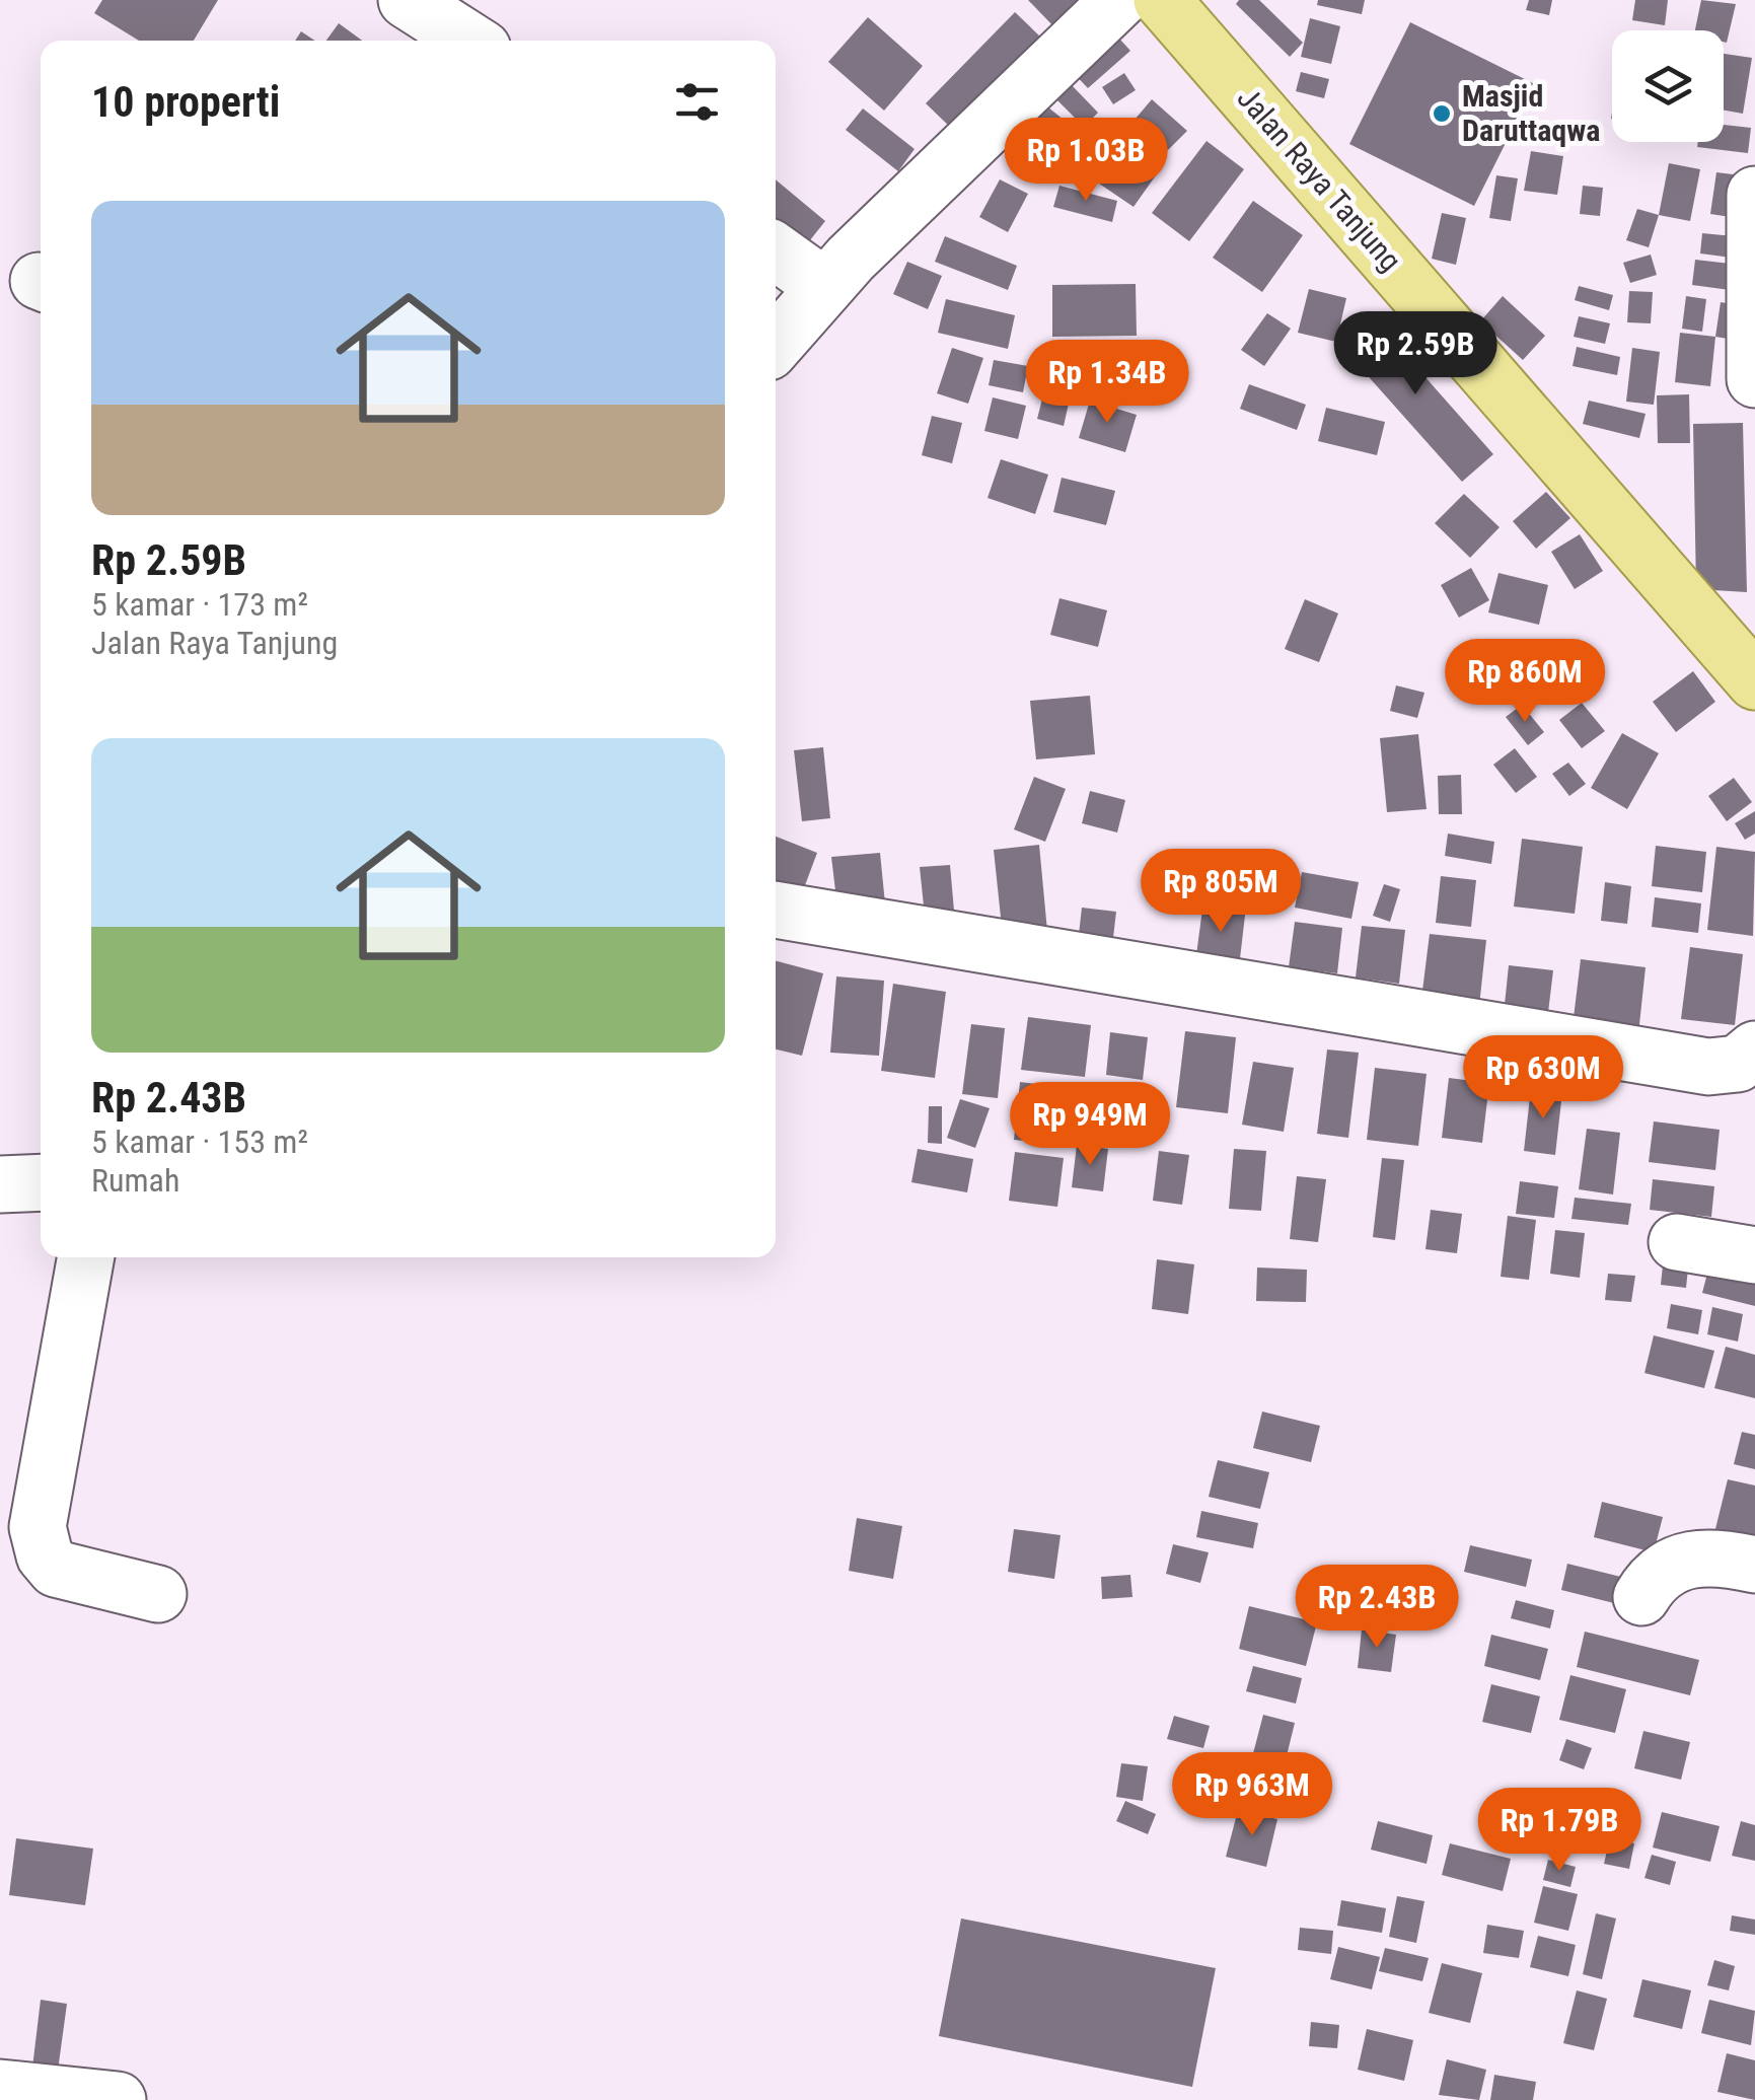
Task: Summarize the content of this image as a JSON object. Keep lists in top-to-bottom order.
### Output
{
  "streets": {
    "main road": ["Jalan Raya Tanjung"]
  },
  "places": ["Masjid Daruttaqwa"],
  "page": {
    "heading": "10 properti",
    "price": [
      "Rp 1.03B",
      "Rp 2.59B",
      "Rp 1.34B",
      "Rp 860M",
      "Rp 805M",
      "Rp 630M",
      "Rp 949M",
      "Rp 2.43B",
      "Rp 963M",
      "Rp 1.79B"
    ],
    "list": [
      {
        "name": "Rp 2.59B",
        "note": "5 kamar · 173 m² · Jalan Raya Tanjung"
      },
      {
        "name": "Rp 2.43B",
        "note": "5 kamar · 153 m² · Rumah"
      }
    ]
  }
}
